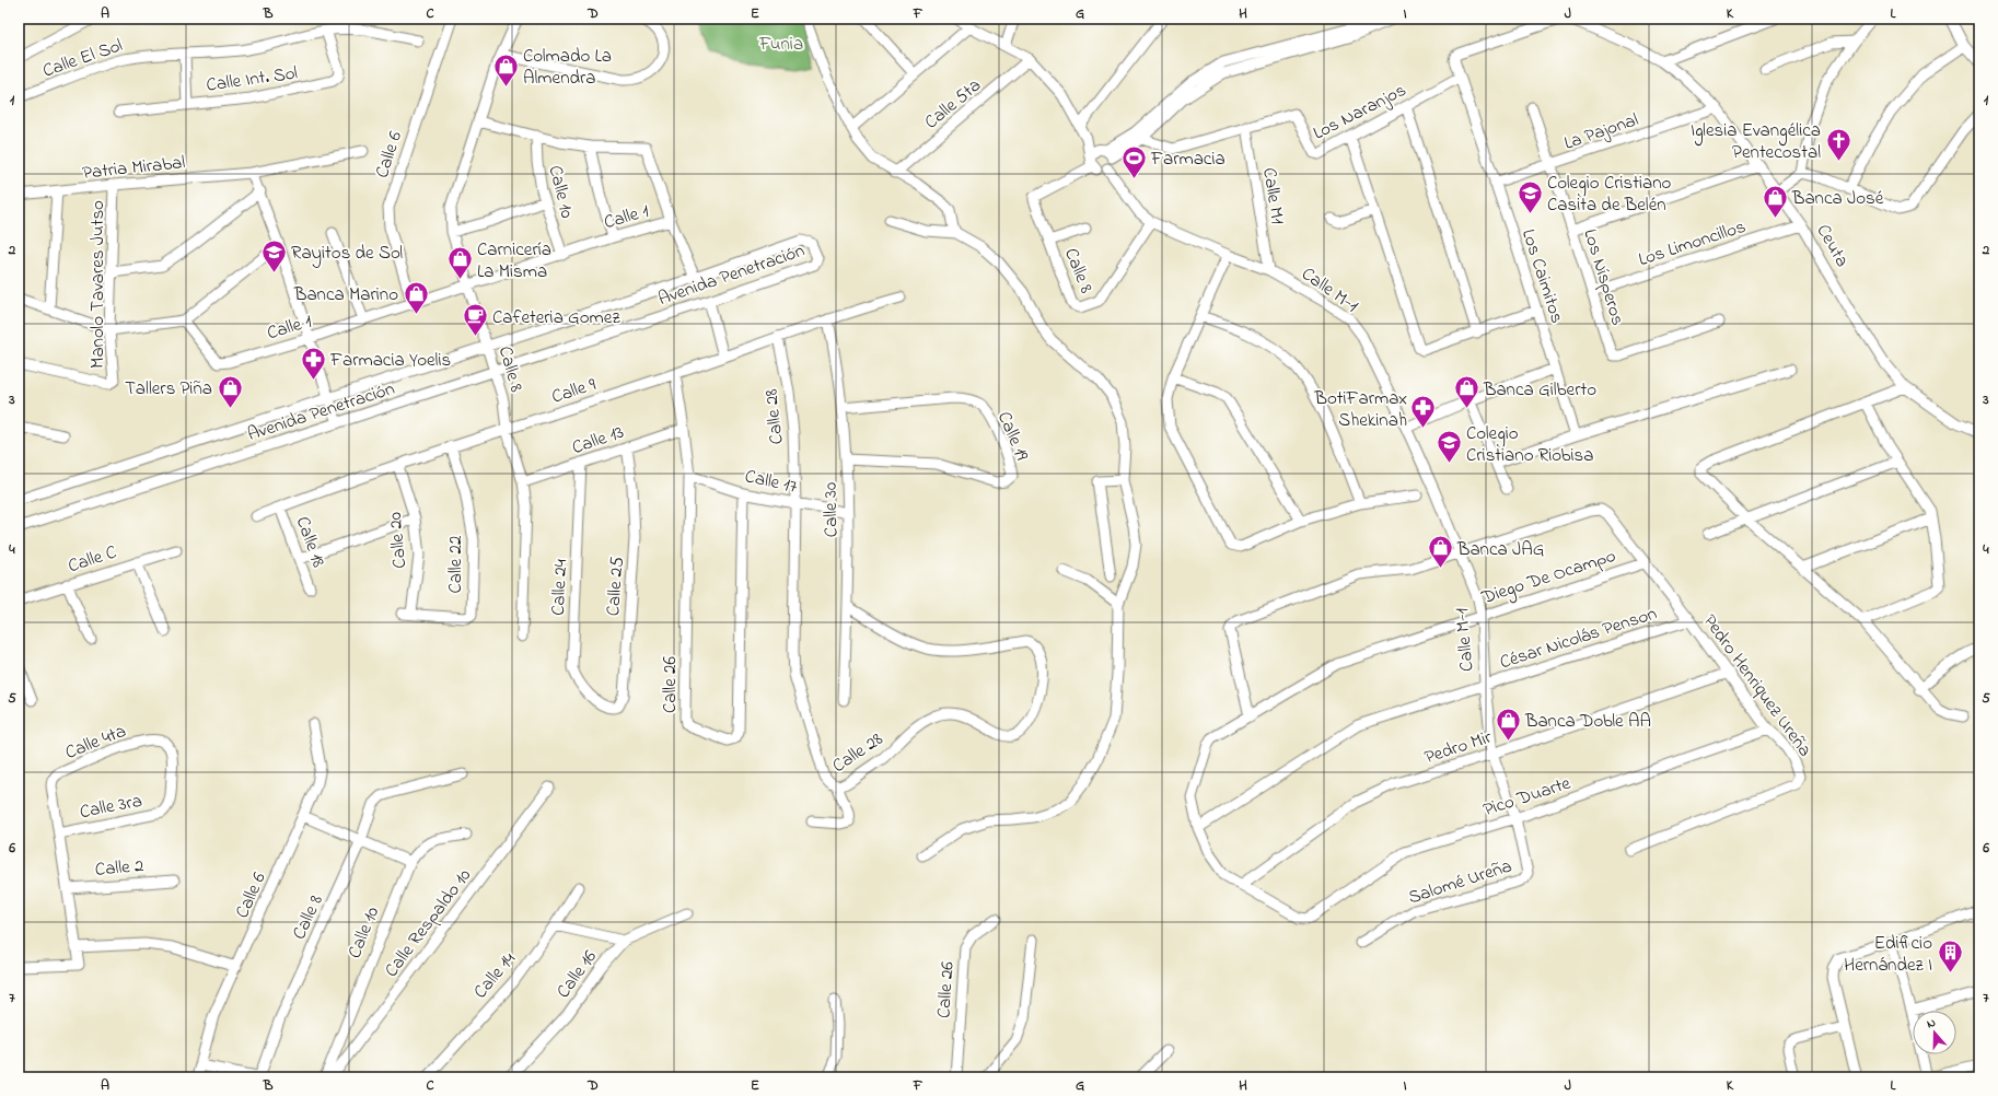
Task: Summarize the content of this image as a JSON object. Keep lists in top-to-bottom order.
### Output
{
  "streets": {
    "street": [
      "Calle El Sol",
      "Calle Int. Sol",
      "Calle 5ta",
      "Los Naranjos",
      "La Pajonal",
      "Calle 6",
      "Patria Mirabal",
      "Calle 10",
      "Calle M1",
      "Calle 1",
      "Los Limoncillos",
      "Ceuta",
      "Calle 8",
      "Avenida Penetración",
      "Los Caimitos",
      "Los Nísperos",
      "Manolo Tavares Jutso",
      "Calle M-1",
      "Calle 9",
      "Calle 28",
      "Calle 19",
      "Calle 13",
      "Calle 17",
      "Calle 30",
      "Calle 20",
      "Calle 18",
      "Calle C",
      "Calle 22",
      "Diego De Ocampo",
      "Calle 25",
      "Calle 24",
      "César Nicolás Penson",
      "Calle 26",
      "Pedro Henriquez Ureña",
      "Calle 4ta",
      "Pedro Mir",
      "Pico Duarte",
      "Calle 3ra",
      "Calle 2",
      "Salomé Ureña",
      "Calle Respaldo 10",
      "Calle 16",
      "Calle 14"
    ]
  },
  "crossings": [
    ["Calle El Sol", "Calle Int. Sol"],
    ["Los Naranjos", "Calle M1"],
    ["Los Naranjos", "Los Caimitos"],
    ["La Pajonal", "Ceuta"],
    ["La Pajonal", "Los Caimitos"],
    ["La Pajonal", "Los Nísperos"],
    ["Calle 6", "Calle 1"],
    ["Calle 6", "Calle 8"],
    ["Patria Mirabal", "Manolo Tavares Jutso"],
    ["Calle 10", "Calle 1"],
    ["Calle M1", "Calle M-1"],
    ["Calle 1", "Calle 8"],
    ["Los Limoncillos", "Ceuta"],
    ["Los Limoncillos", "Los Nísperos"],
    ["Calle 8", "Avenida Penetración"],
    ["Calle 8", "Calle M-1"],
    ["Calle 8", "Calle 9"],
    ["Calle 8", "Calle 13"],
    ["Calle M-1", "Diego De Ocampo"],
    ["Calle M-1", "César Nicolás Penson"],
    ["Calle M-1", "Pedro Henriquez Ureña"],
    ["Calle M-1", "Pedro Mir"],
    ["Calle M-1", "Pico Duarte"],
    ["Calle M-1", "Salomé Ureña"],
    ["Calle 9", "Calle 28"],
    ["Calle 9", "Calle 30"],
    ["Calle 9", "Calle 20"],
    ["Calle 9", "Calle 18"],
    ["Calle 9", "Calle 22"],
    ["Calle 9", "Calle 26"],
    ["Calle 28", "Calle 17"],
    ["Calle 28", "Calle 30"],
    ["Calle 19", "Calle 30"],
    ["Calle 13", "Calle 25"],
    ["Calle 13", "Calle 24"],
    ["Calle 13", "Calle 26"],
    ["Calle 17", "Calle 30"],
    ["Calle 17", "Calle 26"],
    ["Calle 20", "Calle 22"],
    ["Diego De Ocampo", "César Nicolás Penson"],
    ["Diego De Ocampo", "Pedro Henriquez Ureña"],
    ["Diego De Ocampo", "Pedro Mir"],
    ["Diego De Ocampo", "Pico Duarte"],
    ["Calle 25", "Calle 24"],
    ["César Nicolás Penson", "Pedro Henriquez Ureña"],
    ["Pedro Henriquez Ureña", "Pedro Mir"],
    ["Pedro Henriquez Ureña", "Pico Duarte"],
    ["Calle 4ta", "Calle 3ra"]
  ],
  "parks": ["Funia"],
  "places": {
    "shop": [
      "Colmado La Almendra",
      "Banca José",
      "Carnicería La Misma",
      "Banca Marino",
      "Tallers Piña",
      "Banca Gilberto",
      "Banca JAG",
      "Banca Doble AA"
    ],
    "church": ["Iglesia Evangélica Pentecostal"],
    "sports": ["Farmacia"],
    "school or university": ["Colegio Cristiano Casita de Belén", "Rayitos de Sol", "Colegio Cristiano Riobisa"],
    "cafe": ["Cafeteria Gomez"],
    "pharmacy": ["Farmacia Yoelis", "BotiFarmax Shekinah"],
    "building": ["Edificio Hernández I"]
  },
  "north": "top",
  "grid": {
    "columns": [
      "A",
      "B",
      "C",
      "D",
      "E",
      "F",
      "G",
      "H",
      "I",
      "J",
      "K",
      "L"
    ],
    "rows": [
      "1",
      "2",
      "3",
      "4",
      "5",
      "6",
      "7"
    ]
  }
}
